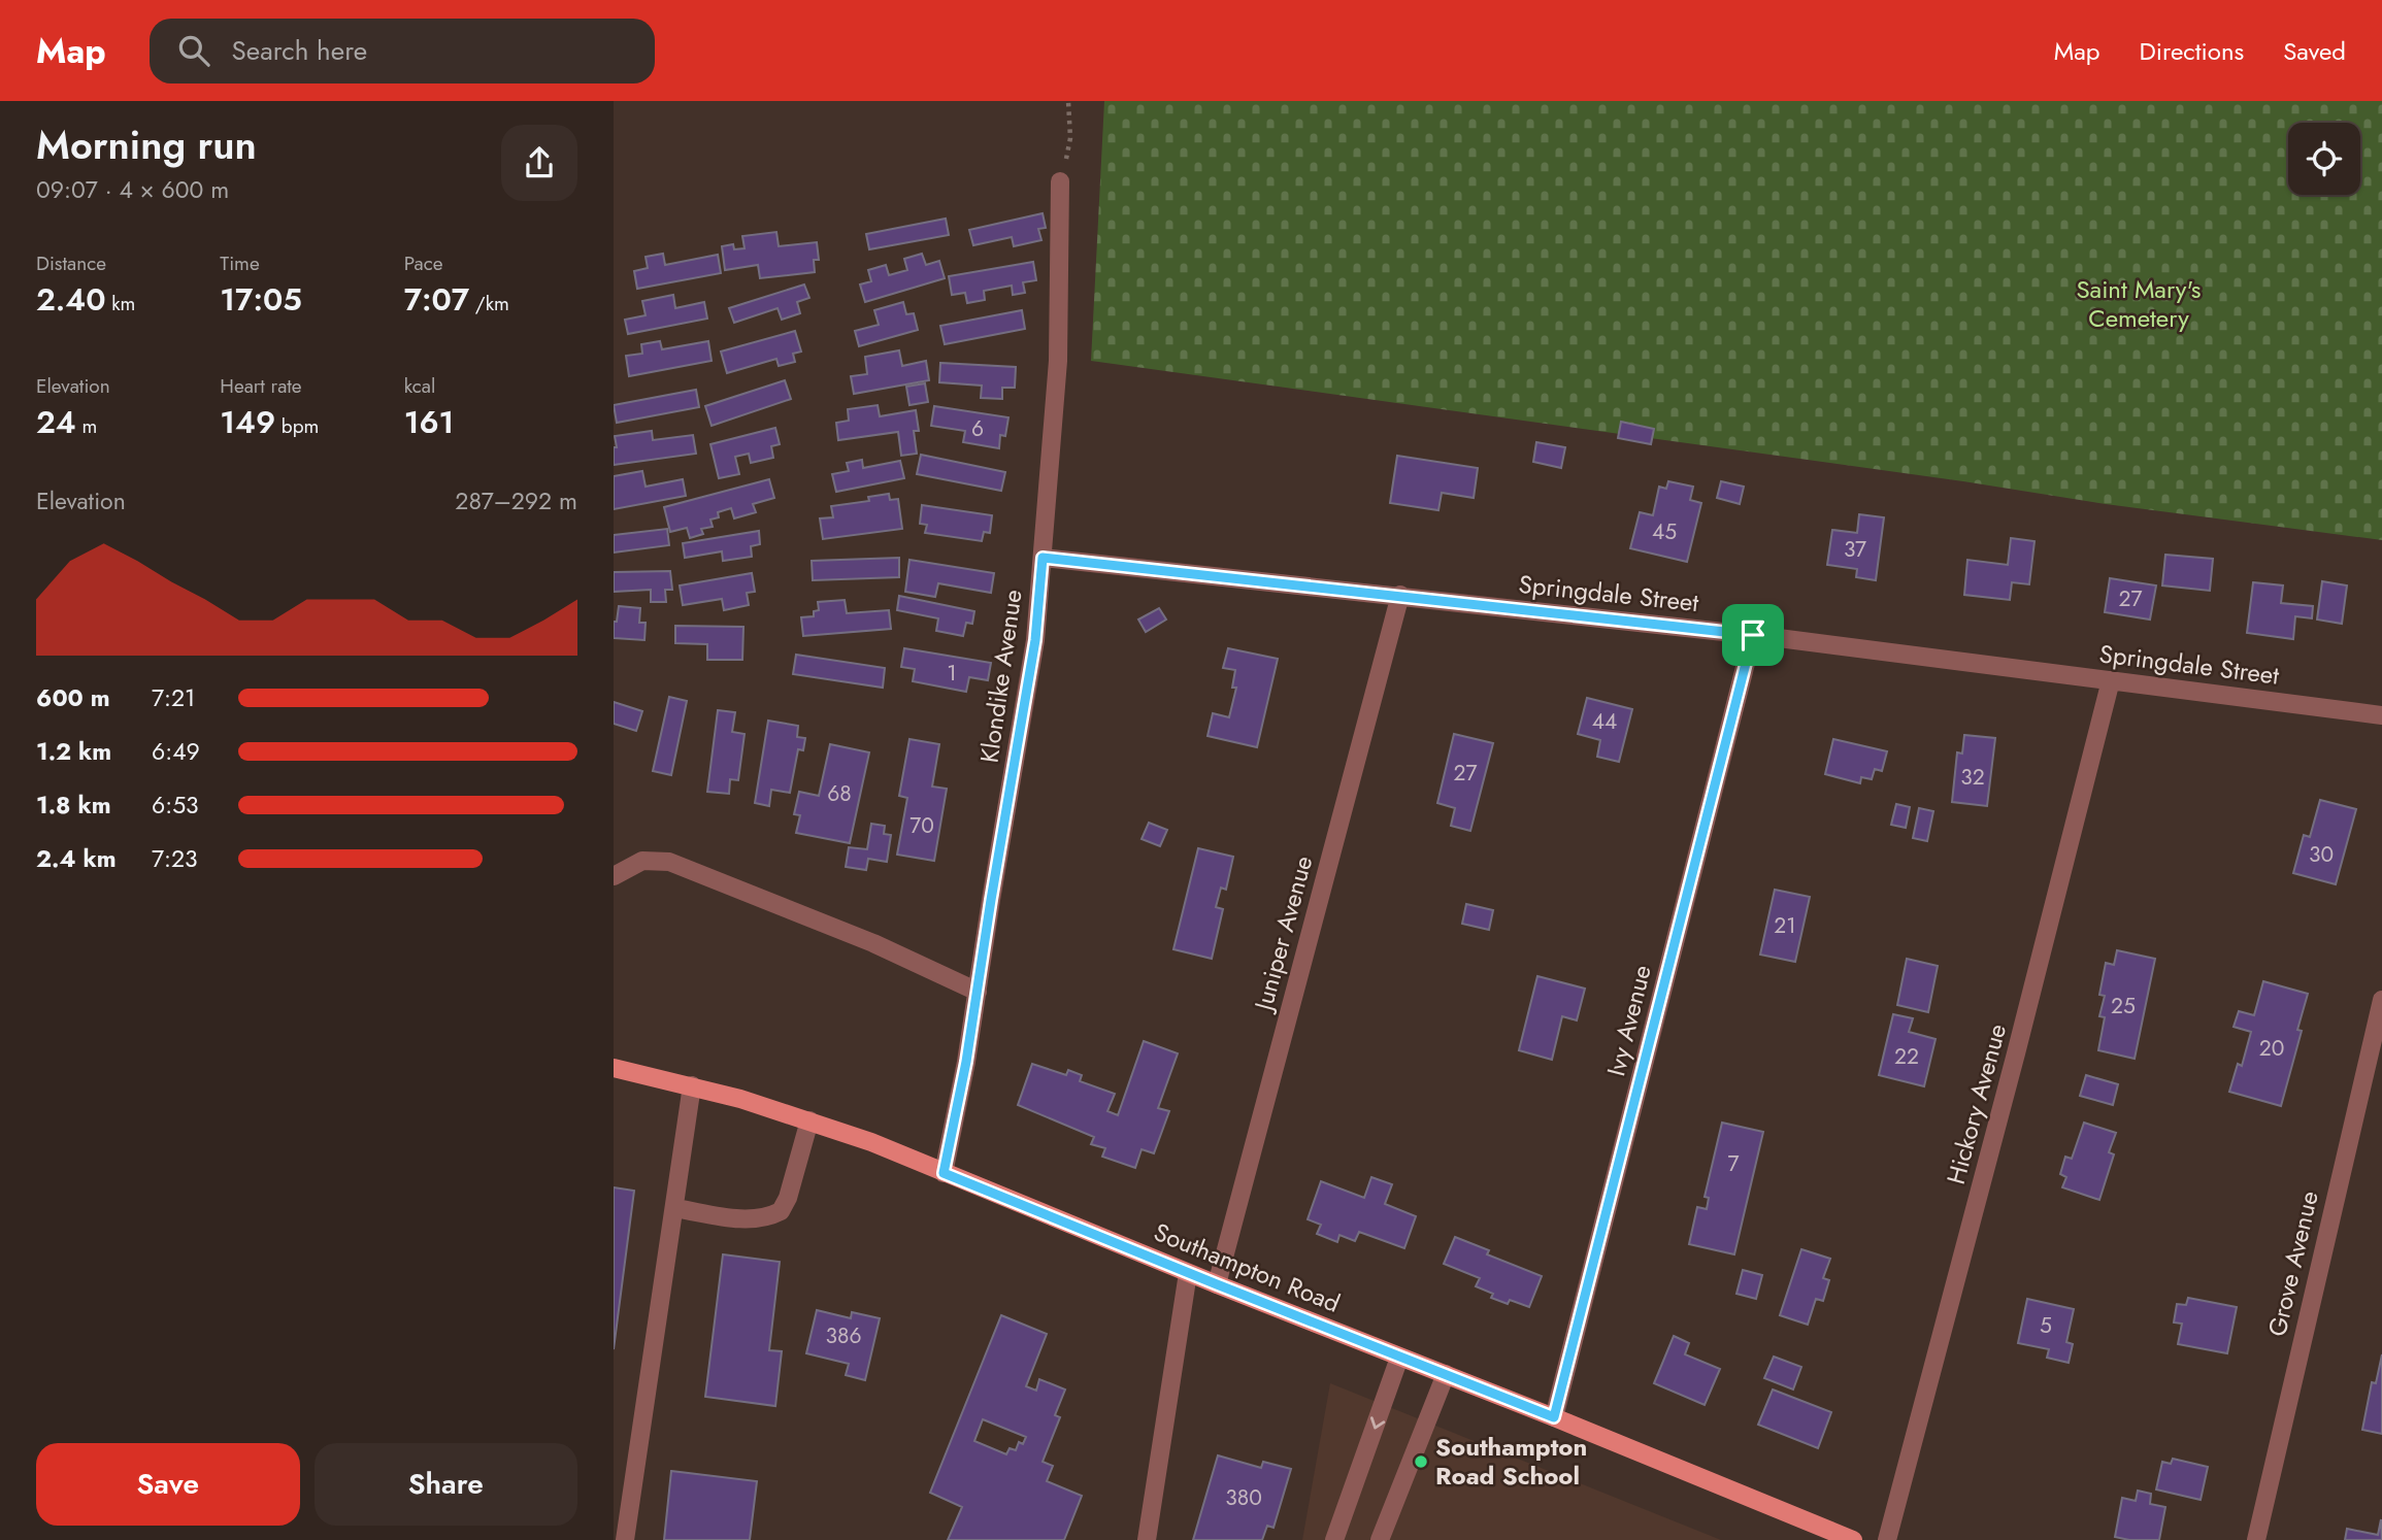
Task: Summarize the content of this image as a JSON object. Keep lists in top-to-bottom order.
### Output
{
  "streets": {
    "main road": ["Southampton Road"],
    "street": [
      "Springdale Street",
      "Klondike Avenue",
      "Juniper Avenue",
      "Ivy Avenue",
      "Hickory Avenue",
      "Grove Avenue"
    ]
  },
  "crossings": [
    ["Springdale Street", "Klondike Avenue"],
    ["Springdale Street", "Juniper Avenue"],
    ["Springdale Street", "Ivy Avenue"],
    ["Springdale Street", "Hickory Avenue"],
    ["Klondike Avenue", "Southampton Road"],
    ["Juniper Avenue", "Southampton Road"],
    ["Ivy Avenue", "Southampton Road"]
  ],
  "parks": ["Saint Mary's Cemetery"],
  "places": ["Southampton Road School"],
  "house_numbers": [
    "6",
    "45",
    "37",
    "27",
    "1",
    "44",
    "27",
    "32",
    "68",
    "70",
    "30",
    "21",
    "25",
    "20",
    "22",
    "7",
    "5",
    "386",
    "380"
  ],
  "page": {
    "header": "Map",
    "search": "Search here",
    "nav": ["Map", "Directions", "Saved"],
    "heading": ["Morning run", "09:07 · 4 × 600 m"],
    "stats": [
      ["Distance", "2.40 km"],
      ["Time", "17:05"],
      ["Pace", "7:07 /km"],
      ["Elevation", "24 m"],
      ["Heart rate", "149 bpm"],
      ["kcal", "161"]
    ],
    "chart": ["Elevation", "287–292 m"],
    "list": [
      {
        "name": "600 m",
        "note": "7:21"
      },
      {
        "name": "1.2 km",
        "note": "6:49"
      },
      {
        "name": "1.8 km",
        "note": "6:53"
      },
      {
        "name": "2.4 km",
        "note": "7:23"
      }
    ],
    "buttons": ["Save", "Share"]
  }
}
